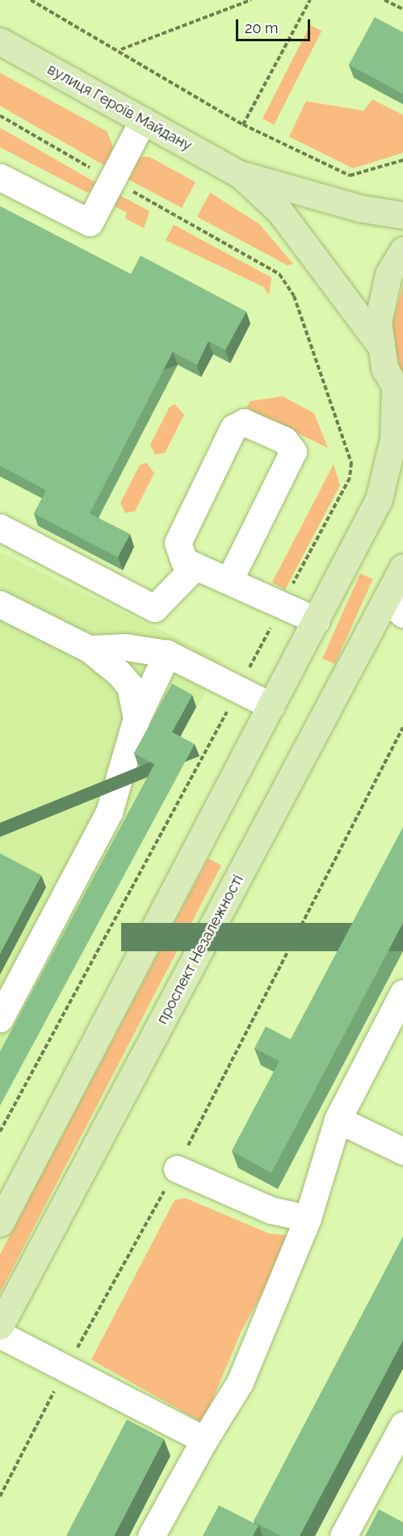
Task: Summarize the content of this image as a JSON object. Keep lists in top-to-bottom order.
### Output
{
  "streets": {
    "main road": ["вулиця Героїв Майдану", "проспект Незалежності"]
  },
  "scale_bar": "20 m"
}
